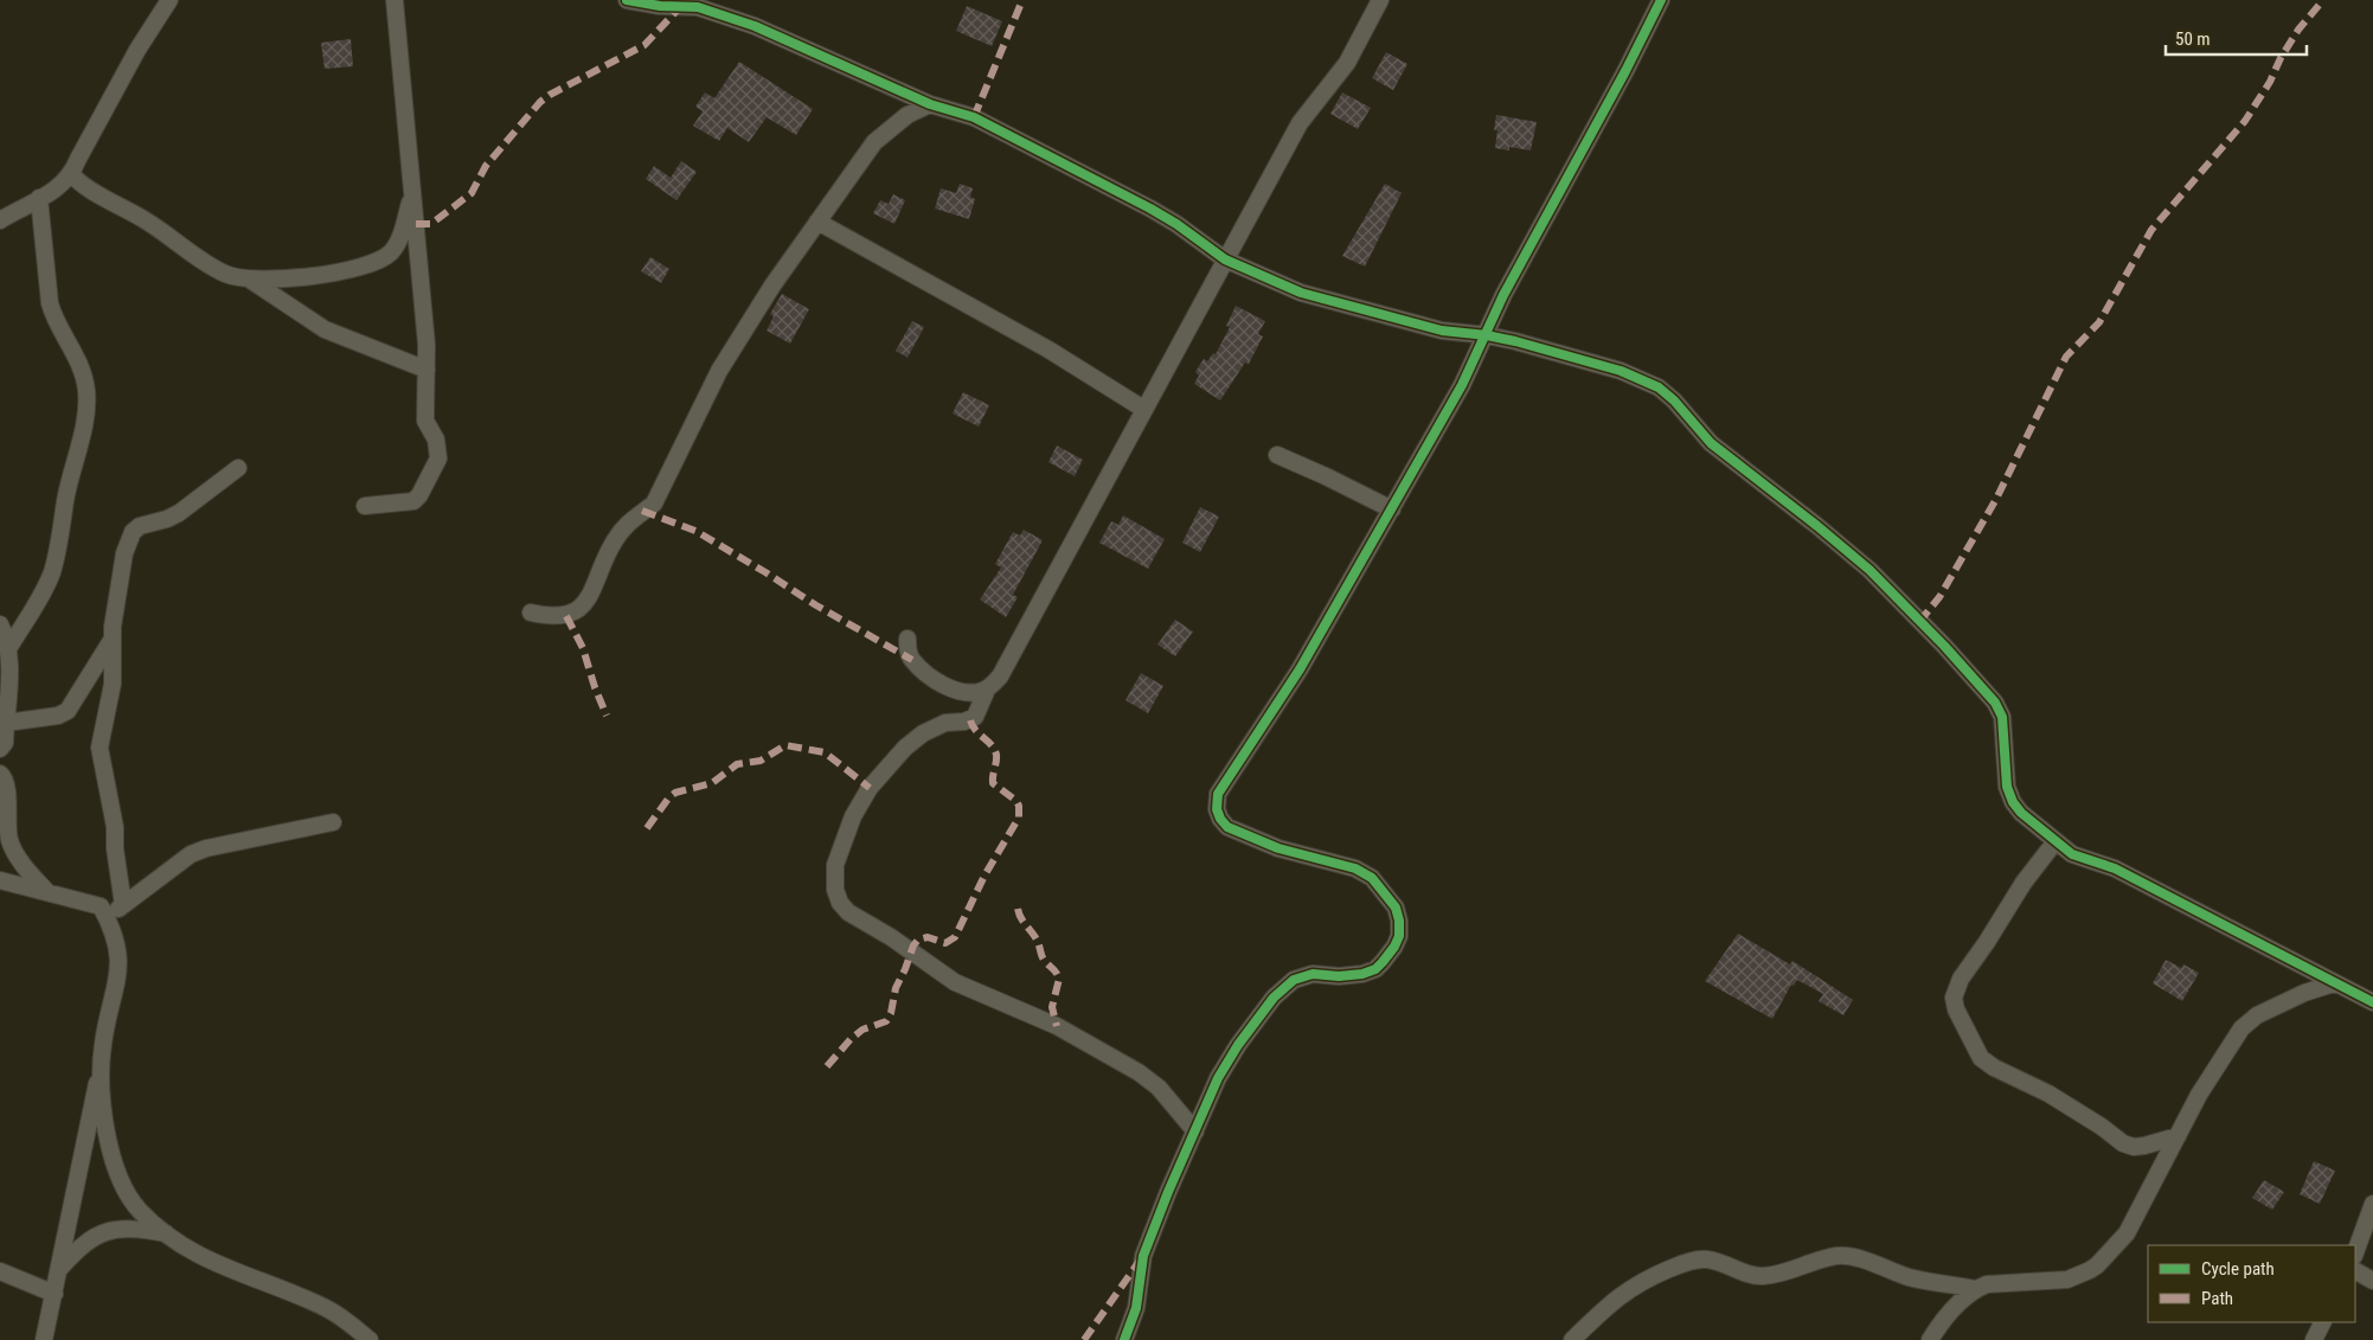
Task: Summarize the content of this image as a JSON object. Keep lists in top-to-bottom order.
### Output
{
  "legend": ["Cycle path", "Path"],
  "scale_bar": "50 m"
}
